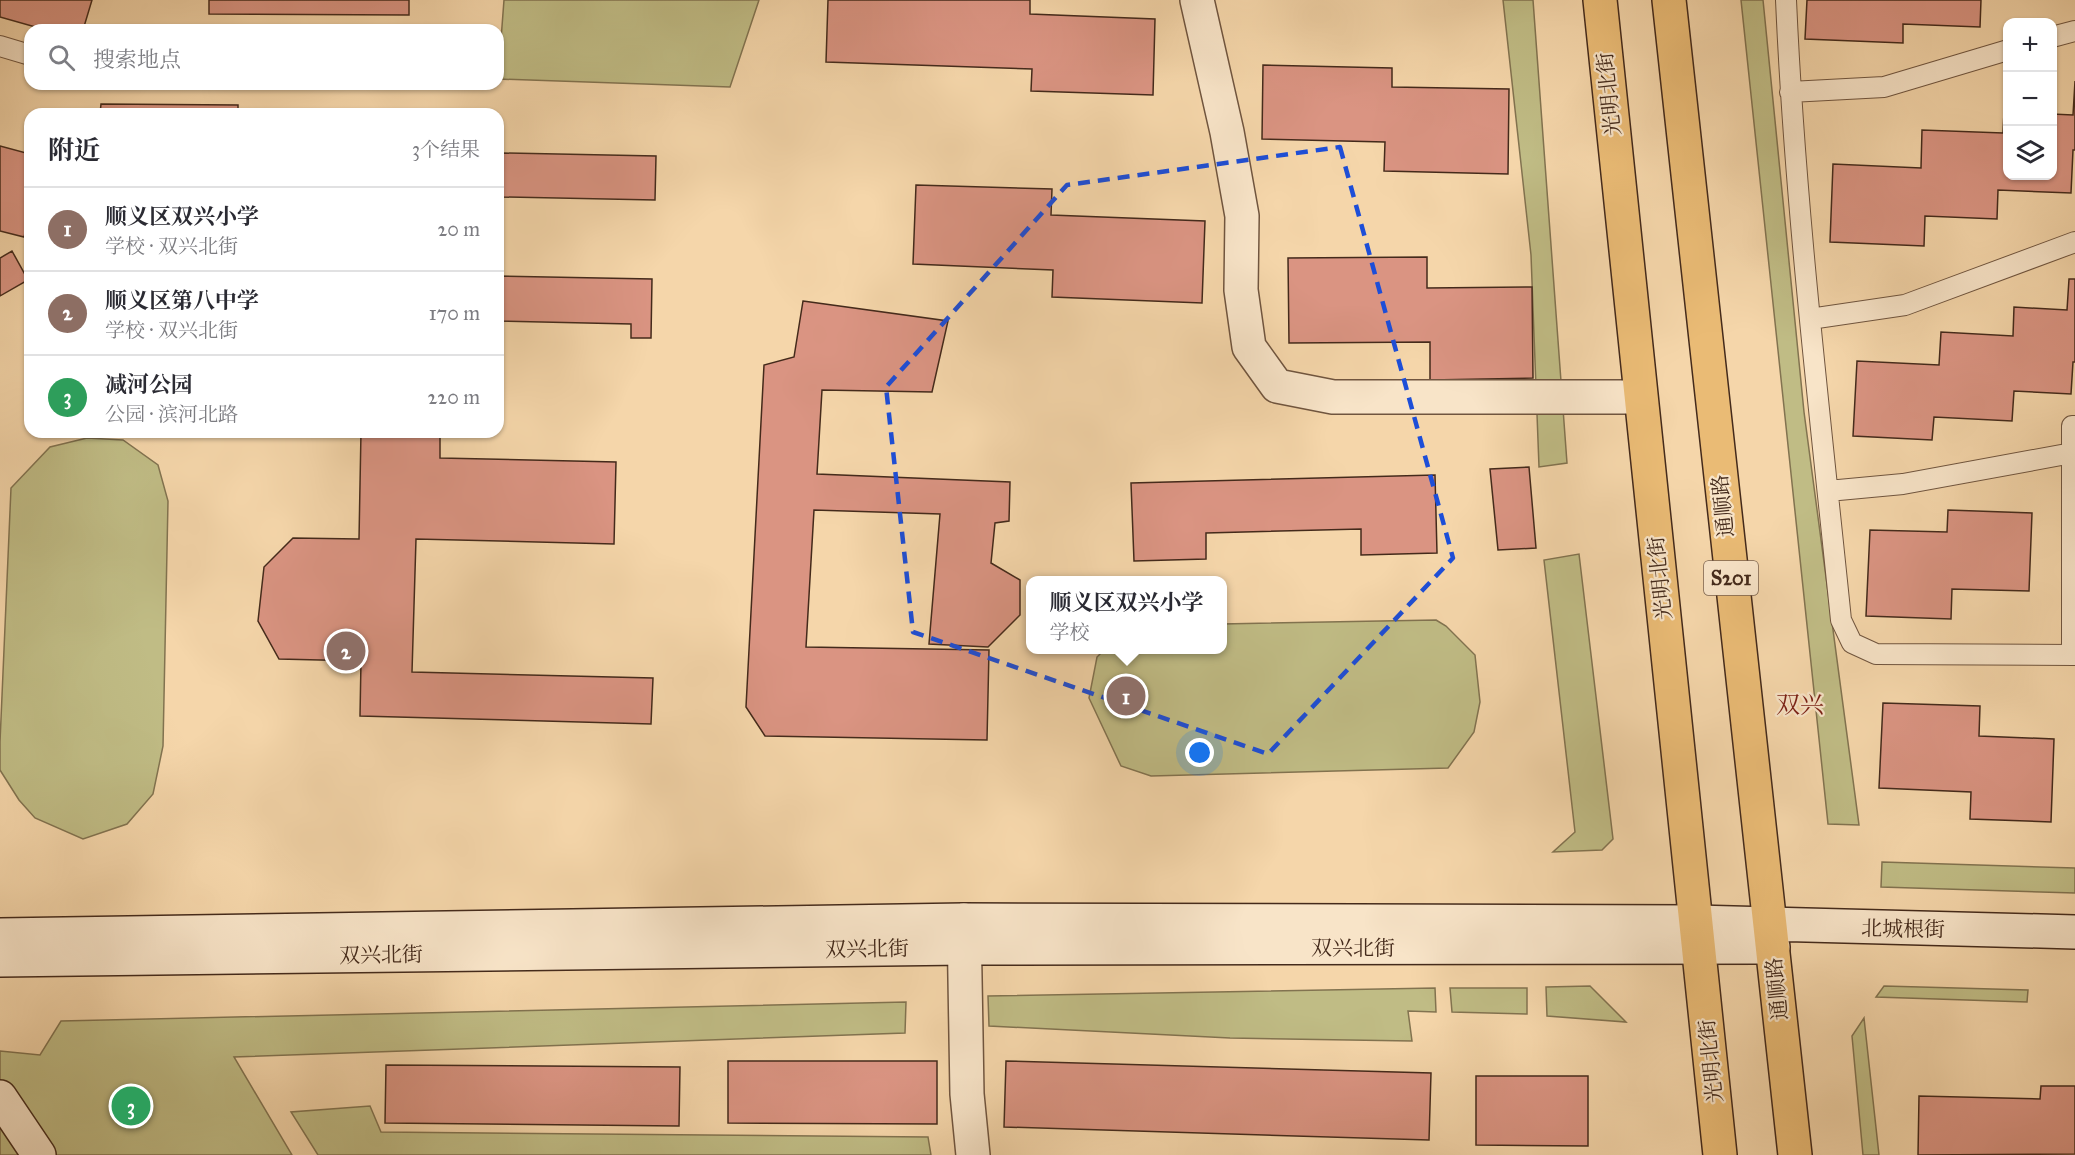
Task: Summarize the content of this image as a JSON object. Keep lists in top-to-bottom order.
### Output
{
  "streets": {
    "main road": ["光明北街", "通顺路", "S201"],
    "street": ["北城根街", "双兴北街"]
  },
  "crossings": [
    ["光明北街", "双兴北街"],
    ["通顺路", "北城根街"],
    ["北城根街", "双兴北街"]
  ],
  "districts": ["双兴"],
  "page": {
    "map_buttons": ["+", "−"],
    "search": "搜索地点",
    "heading": ["附近", "3个结果"],
    "list": [
      {
        "mark": "1",
        "name": "顺义区双兴小学",
        "note": "学校 · 双兴北街",
        "value": "20 m"
      },
      {
        "mark": "2",
        "name": "顺义区第八中学",
        "note": "学校 · 双兴北街",
        "value": "170 m"
      },
      {
        "mark": "3",
        "name": "减河公园",
        "note": "公园 · 滨河北路",
        "value": "220 m"
      }
    ],
    "popup": ["顺义区双兴小学", "学校"],
    "pins": ["2", "1", "3"]
  }
}
